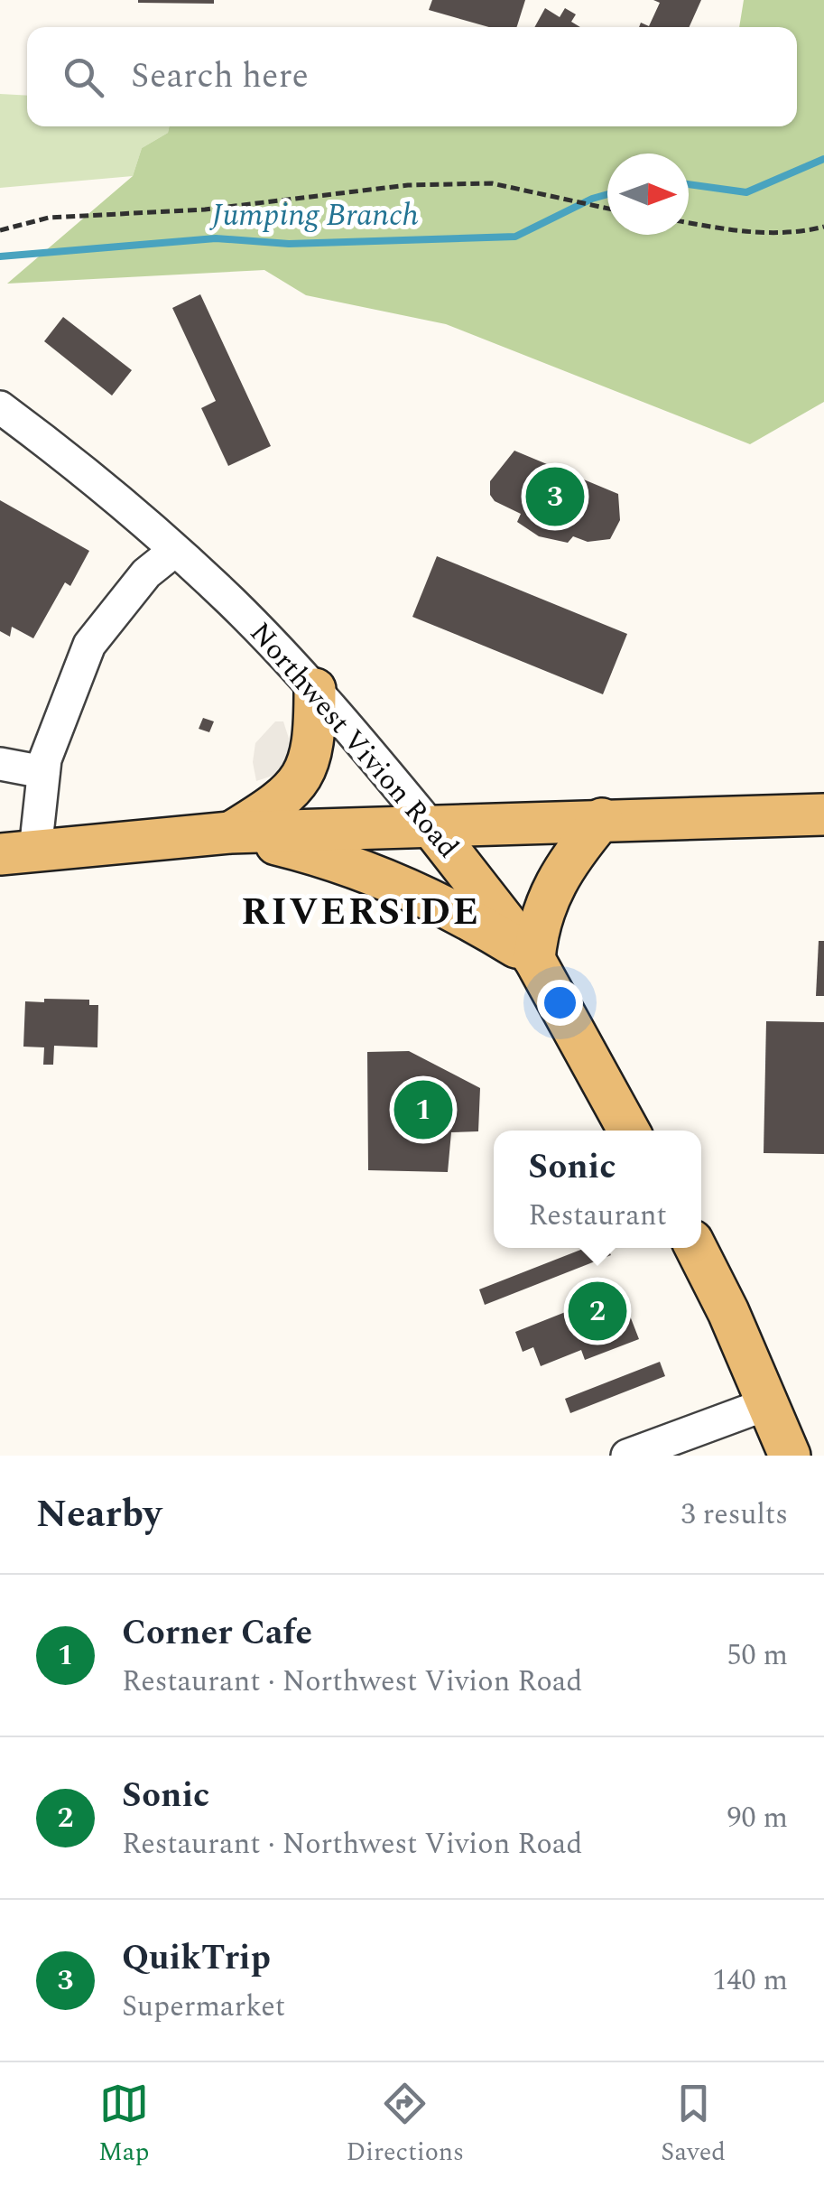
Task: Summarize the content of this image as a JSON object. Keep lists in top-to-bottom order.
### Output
{
  "streets": {
    "main road": ["Northwest Vivion Road"]
  },
  "districts": ["RIVERSIDE"],
  "water": ["Jumping Branch"],
  "north": "right",
  "page": {
    "search": "Search here",
    "pins": ["3", "1", "2"],
    "popup": ["Sonic", "Restaurant"],
    "heading": ["Nearby", "3 results"],
    "list": [
      {
        "mark": "1",
        "name": "Corner Cafe",
        "note": "Restaurant · Northwest Vivion Road",
        "value": "50 m"
      },
      {
        "mark": "2",
        "name": "Sonic",
        "note": "Restaurant · Northwest Vivion Road",
        "value": "90 m"
      },
      {
        "mark": "3",
        "name": "QuikTrip",
        "note": "Supermarket",
        "value": "140 m"
      }
    ],
    "nav": ["Map", "Directions", "Saved"]
  }
}
